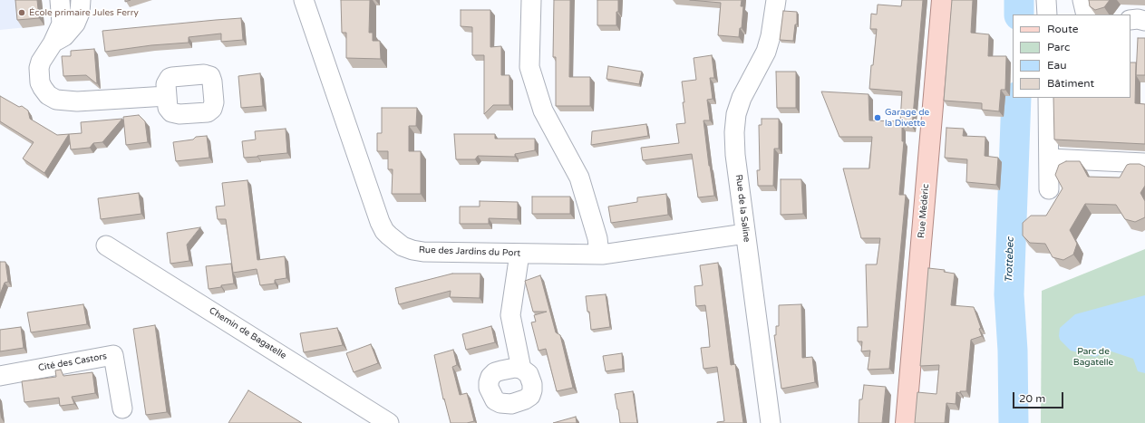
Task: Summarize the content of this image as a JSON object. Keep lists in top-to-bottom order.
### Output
{
  "streets": {
    "main road": ["Rue Médéric"],
    "street": [
      "Rue de la Saline",
      "Rue des Jardins du Port",
      "Chemin de Bagatelle",
      "Cité des Castors"
    ]
  },
  "crossings": [
    ["Rue de la Saline", "Rue des Jardins du Port"]
  ],
  "water": ["Trottebec"],
  "parks": ["Parc de Bagatelle"],
  "places": ["École primaire Jules Ferry", "Garage de la Divette"],
  "legend": [
    "Route",
    "Parc",
    "Eau",
    "Bâtiment"
  ],
  "scale_bar": "20 m"
}
